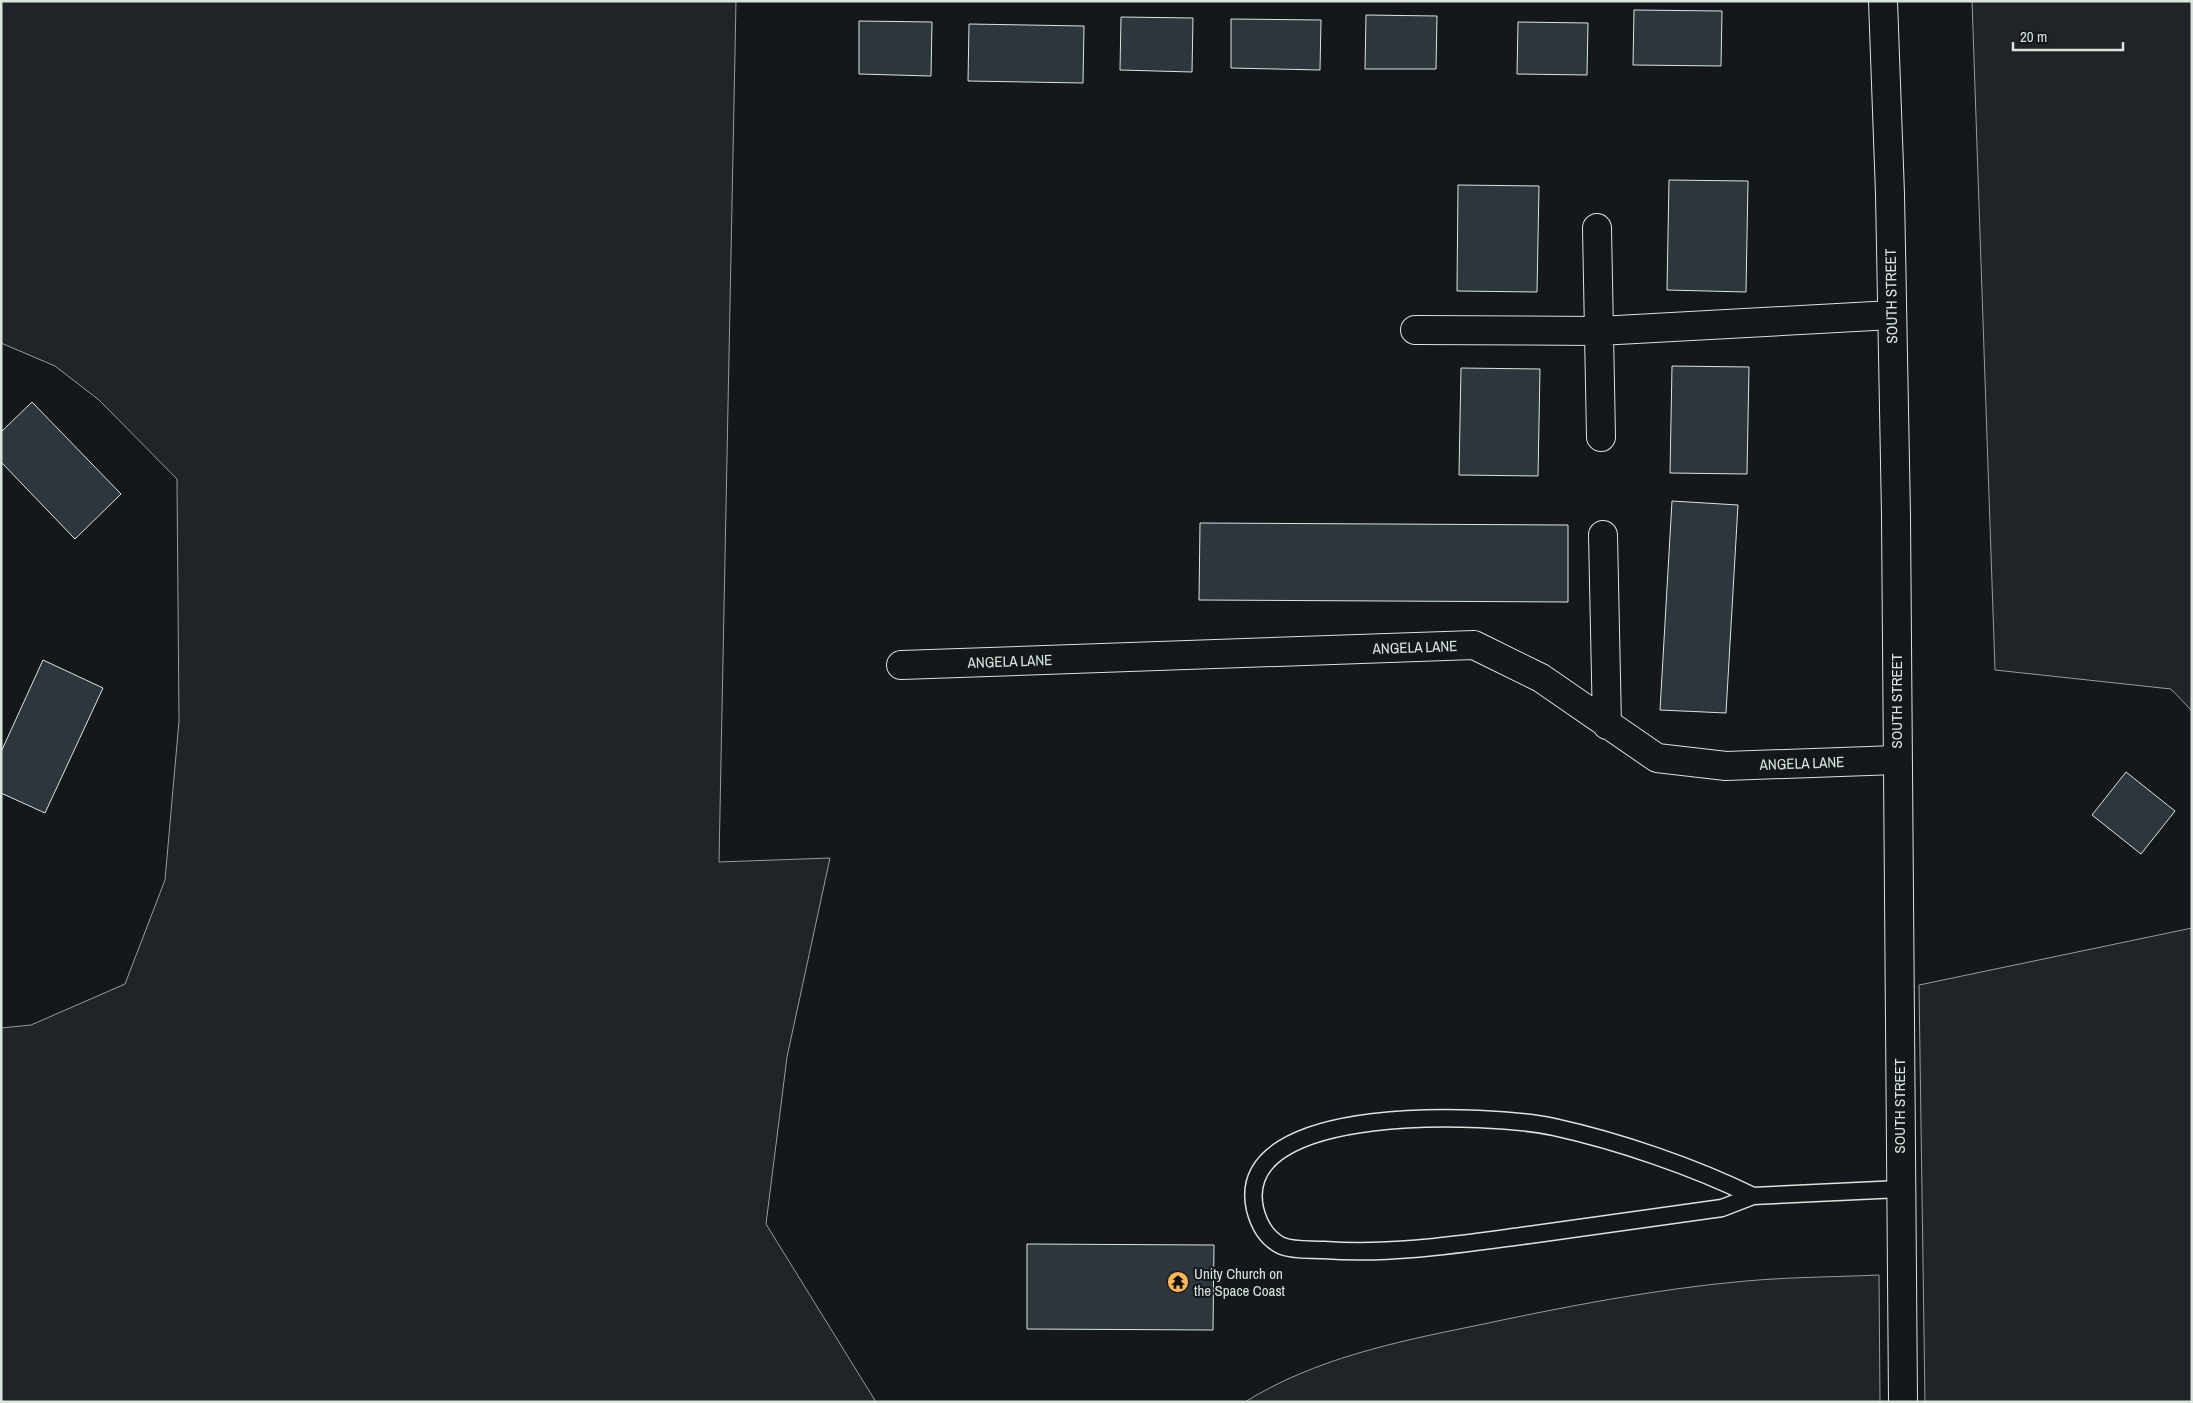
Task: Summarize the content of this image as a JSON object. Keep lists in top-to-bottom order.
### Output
{
  "streets": {
    "street": ["SOUTH STREET", "ANGELA LANE"]
  },
  "crossings": [
    ["SOUTH STREET", "ANGELA LANE"]
  ],
  "places": {
    "temple": ["Unity Church on the Space Coast"]
  },
  "scale_bar": "20 m"
}
